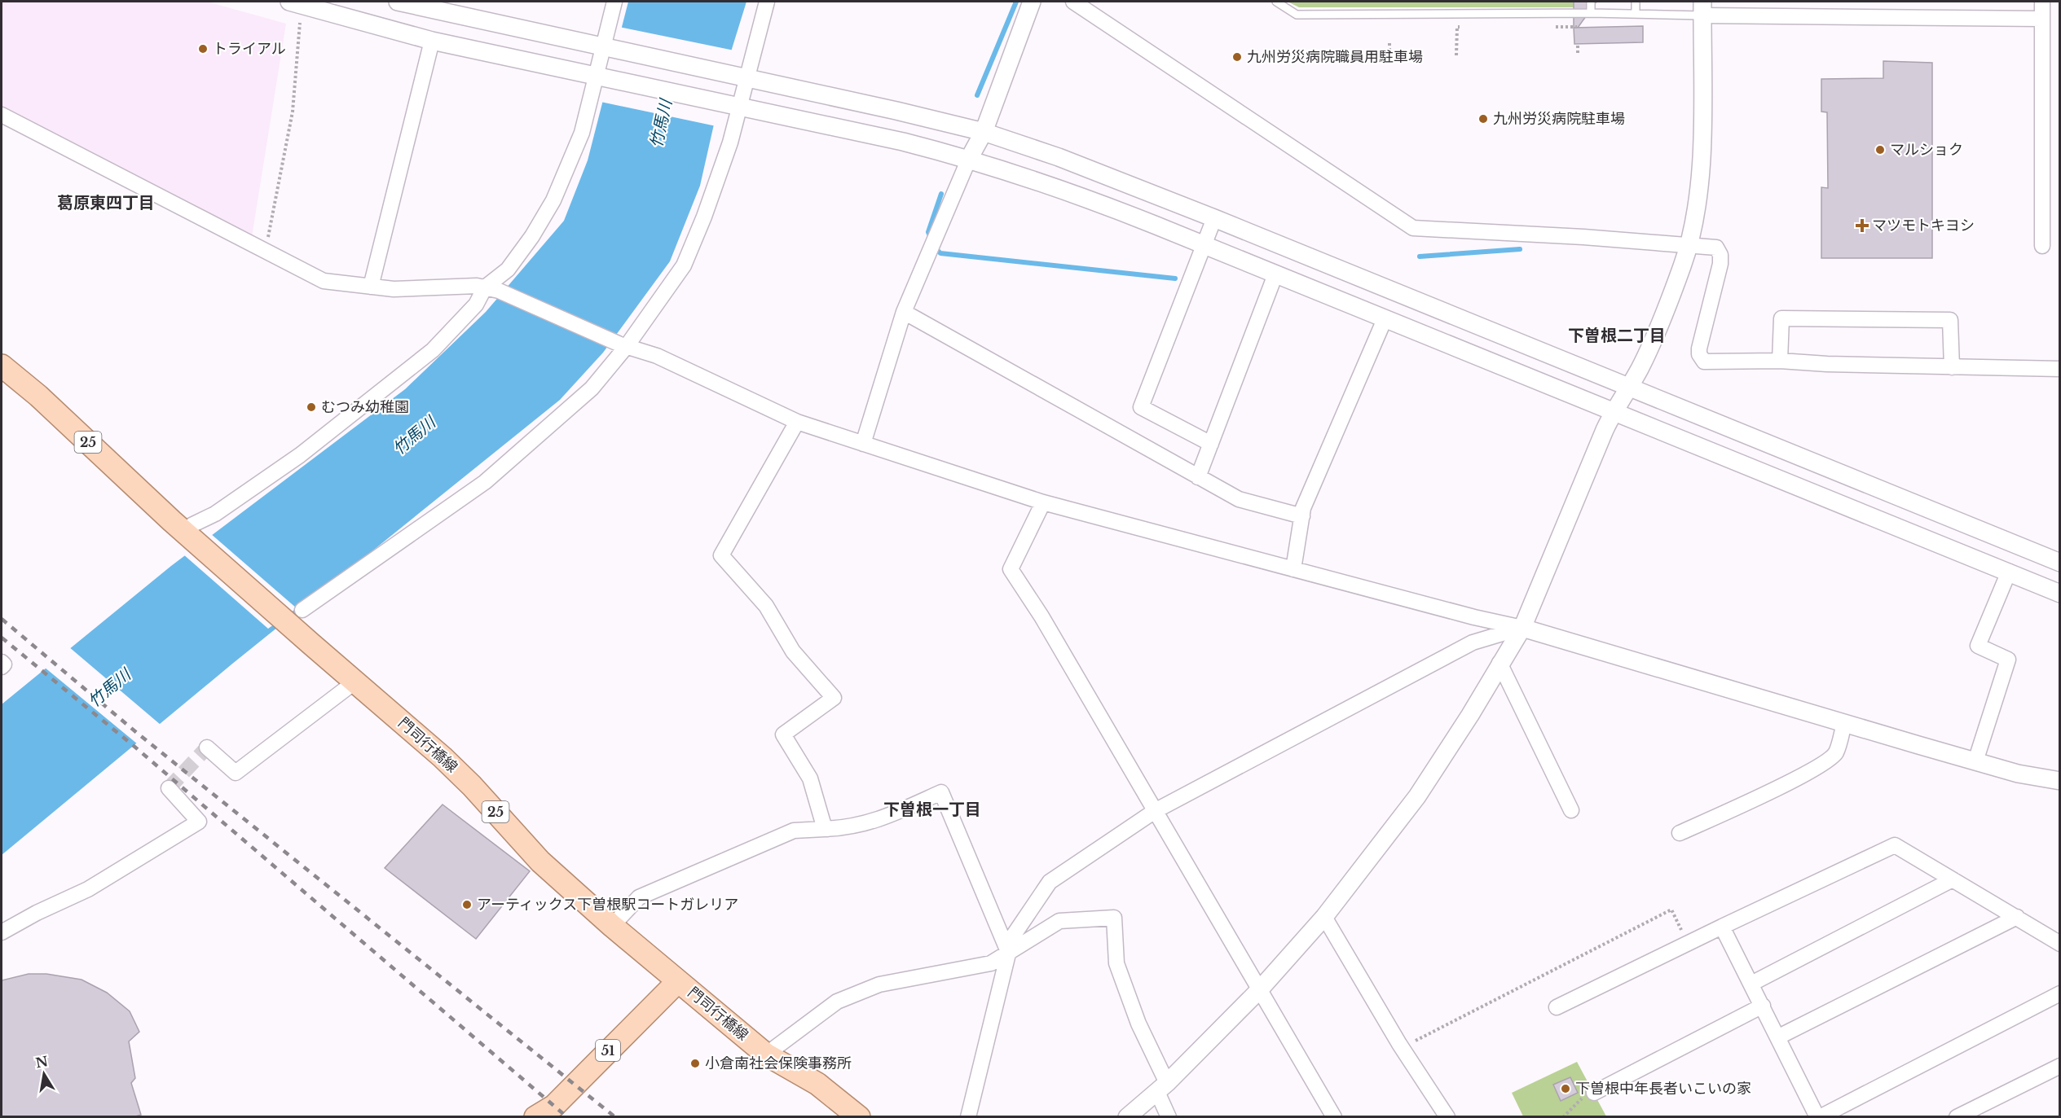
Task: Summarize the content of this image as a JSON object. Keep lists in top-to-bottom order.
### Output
{
  "streets": {
    "main road": ["25", "門司行橋線", "51"]
  },
  "crossings": [
    ["門司行橋線", "51"]
  ],
  "districts": ["葛原東四丁目", "下曽根二丁目", "下曽根一丁目"],
  "water": ["竹馬川"],
  "places": {
    "other": [
      "トライアル",
      "九州労災病院職員用駐車場",
      "九州労災病院駐車場",
      "マルショク",
      "むつみ幼稚園",
      "アーティックス下曽根駅コートガレリア",
      "小倉南社会保険事務所",
      "下曽根中年長者いこいの家"
    ],
    "health": ["マツモトキヨシ"]
  },
  "north": "top"
}
